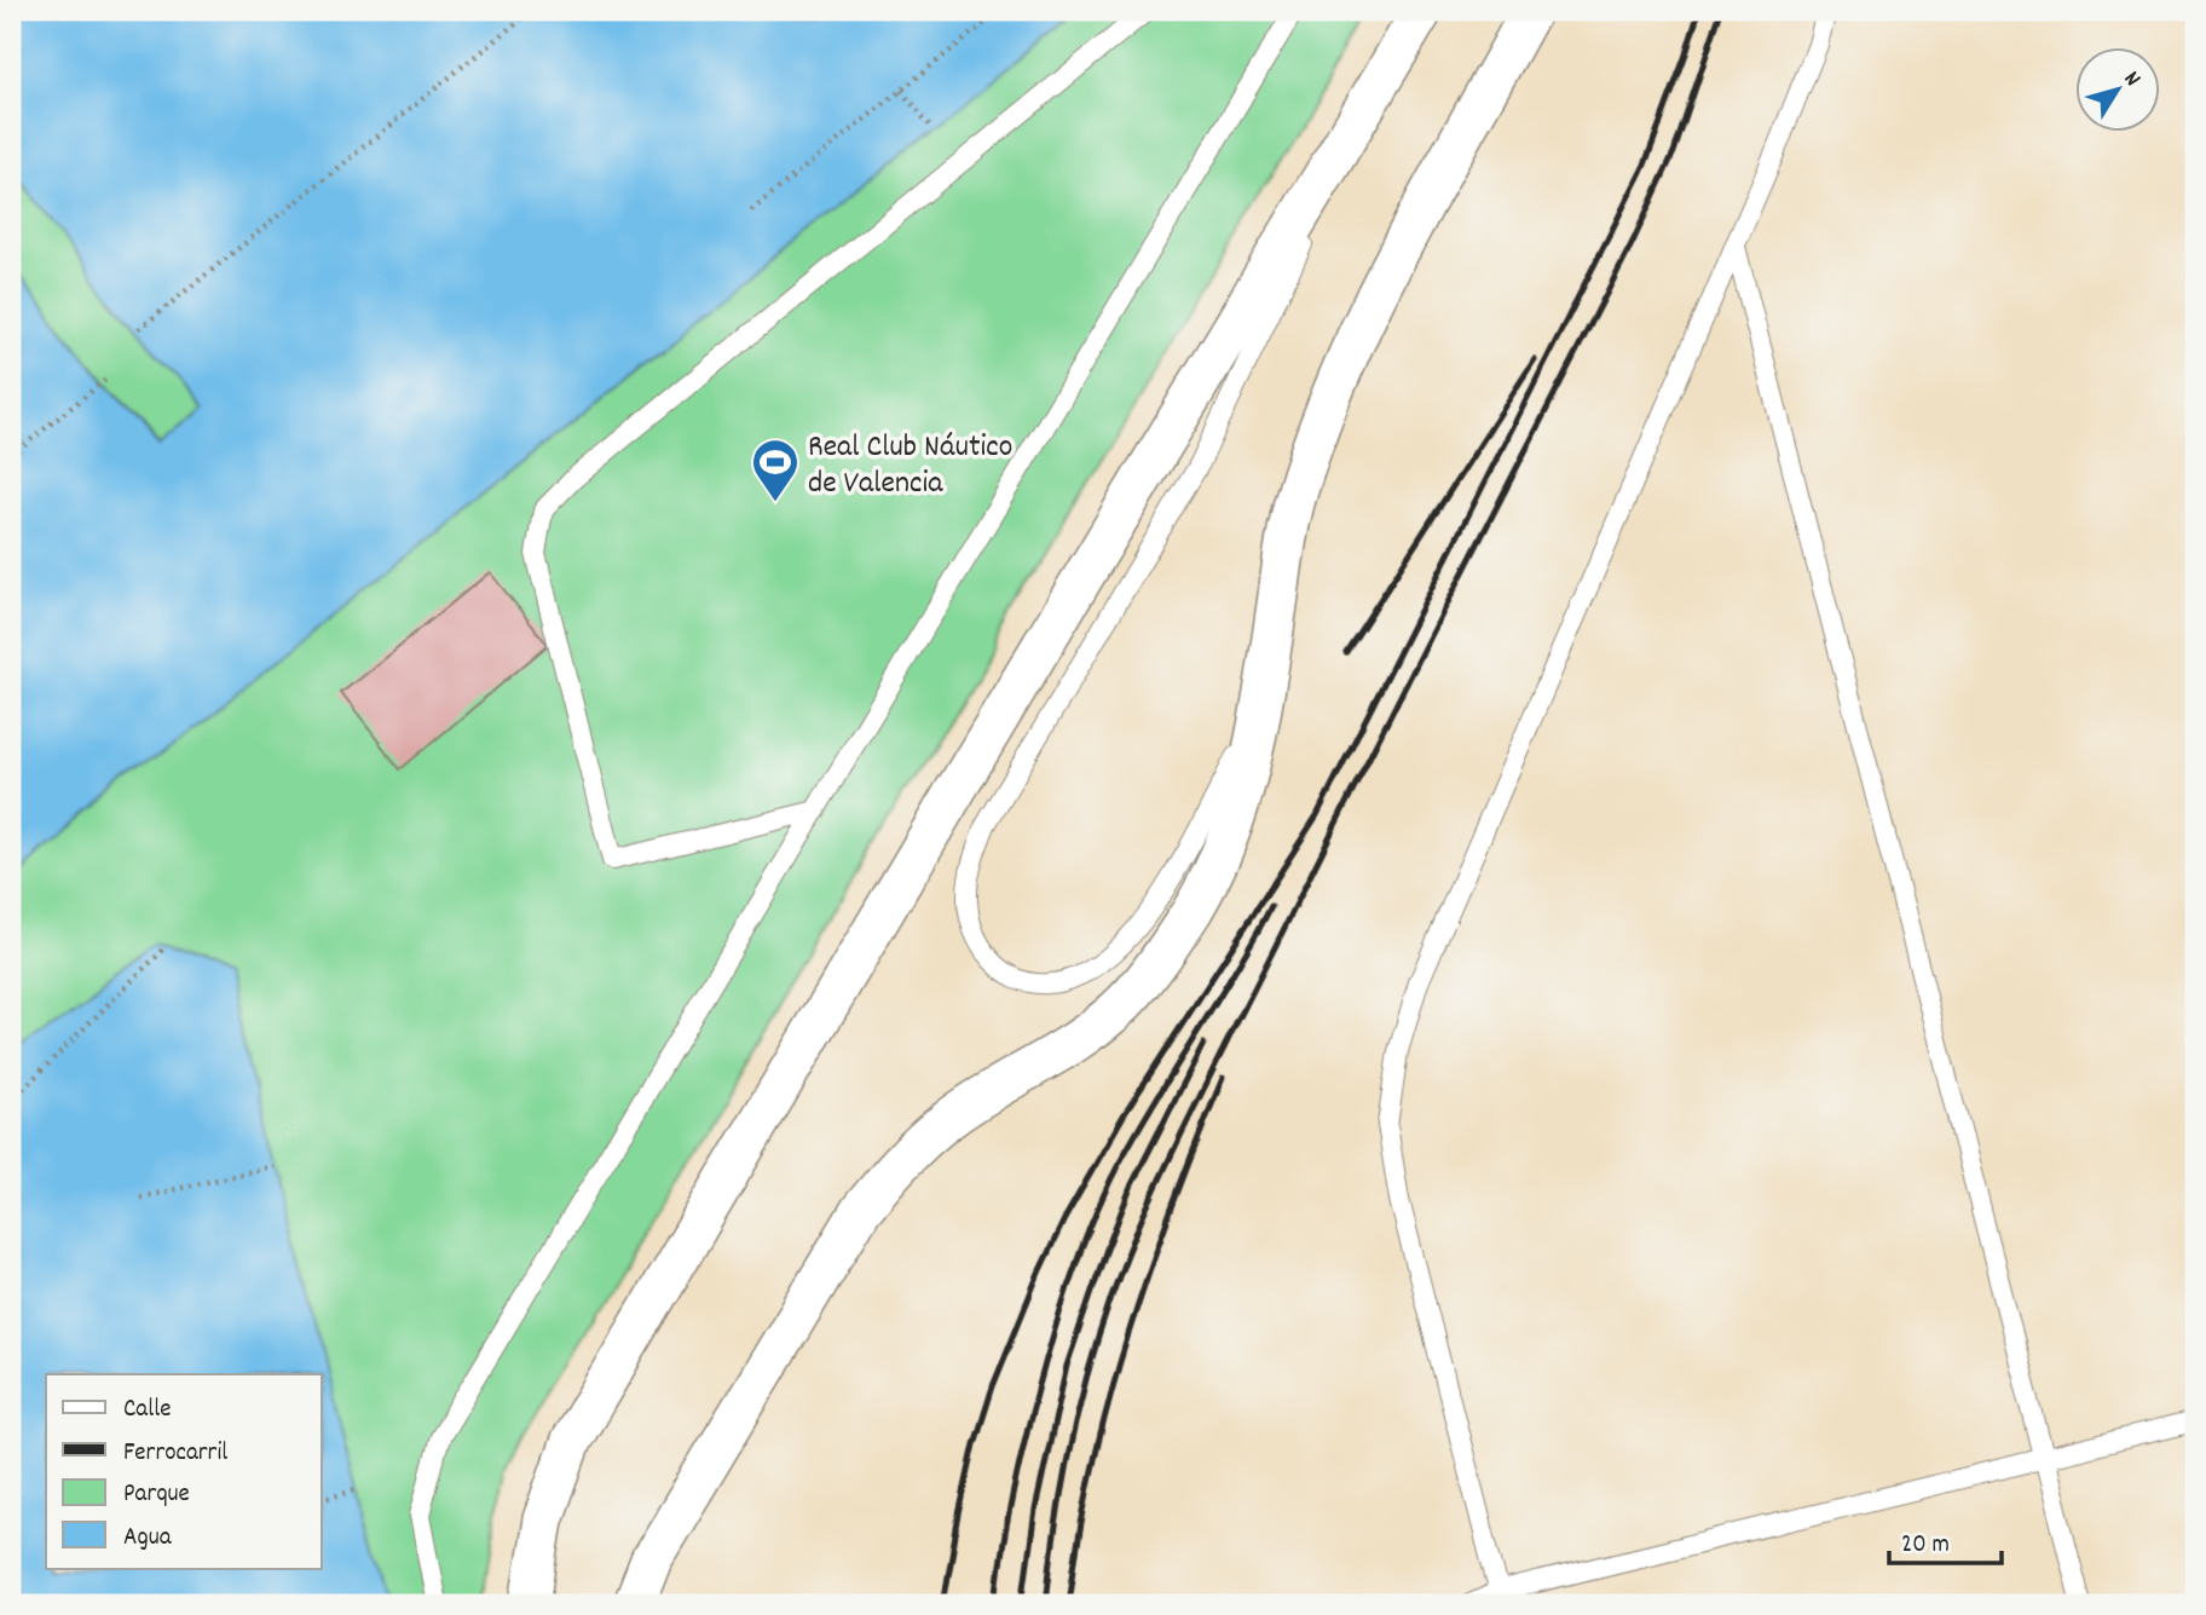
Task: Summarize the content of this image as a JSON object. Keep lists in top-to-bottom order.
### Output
{
  "places": {
    "sports": ["Real Club Náutico de Valencia"]
  },
  "legend": [
    "Calle",
    "Ferrocarril",
    "Parque",
    "Agua"
  ],
  "scale_bar": "20 m",
  "north": "top right"
}
